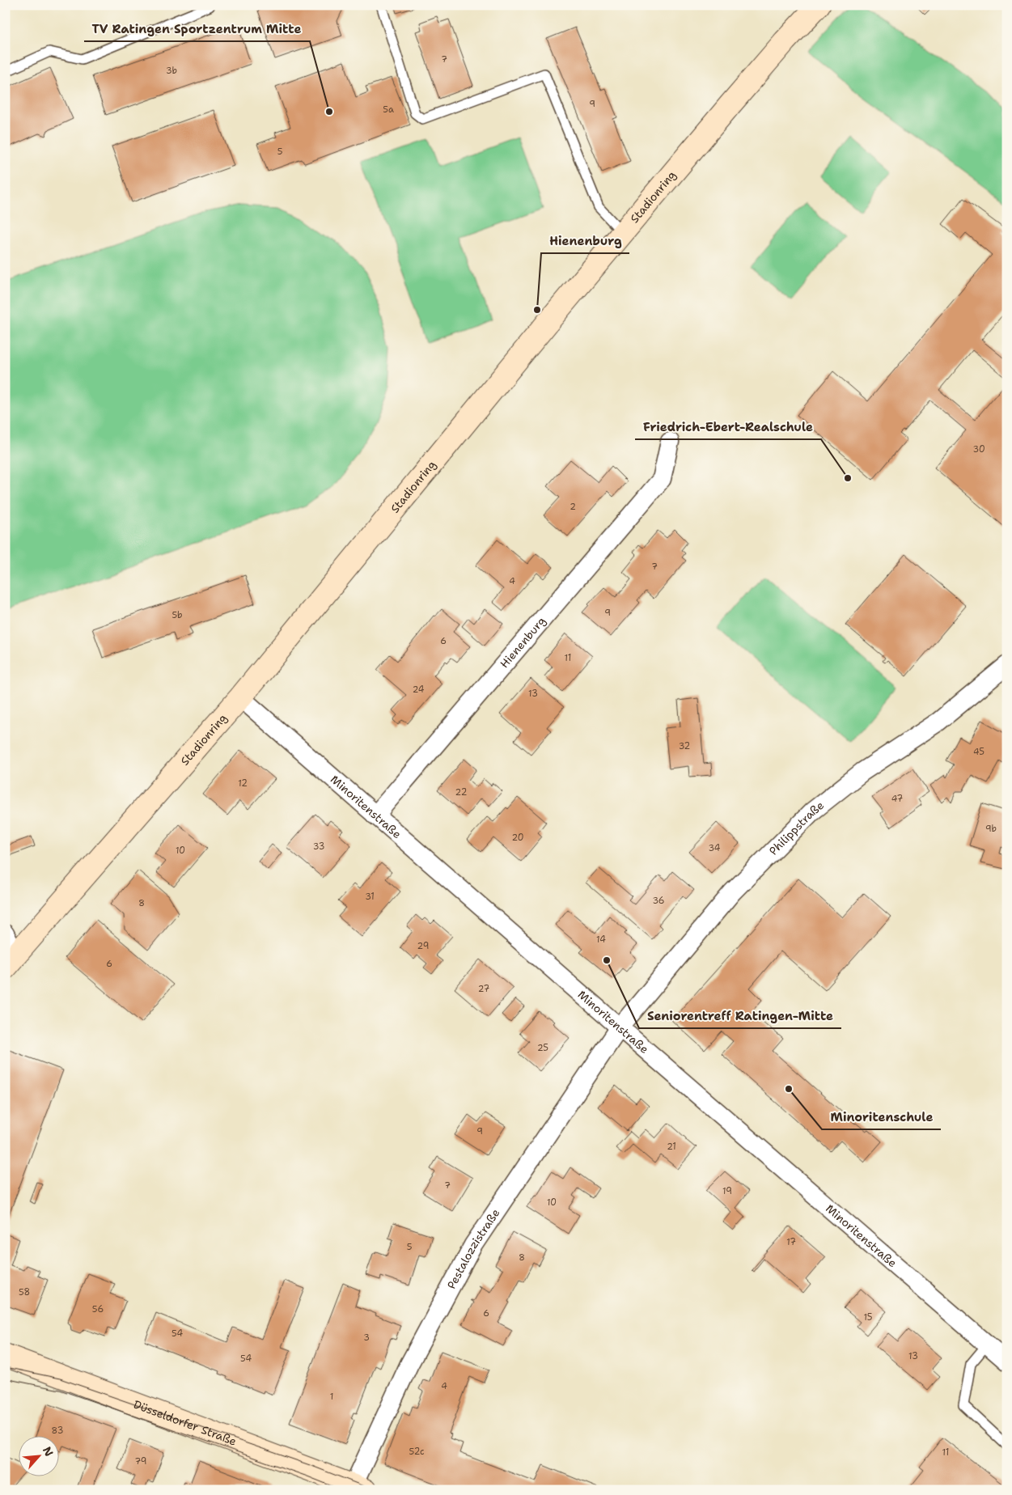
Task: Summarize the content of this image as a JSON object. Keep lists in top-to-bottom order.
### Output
{
  "streets": {
    "main road": ["Stadionring", "Düsseldorfer Straße"],
    "street": [
      "Hienenburg",
      "Minoritenstraße",
      "Philippstraße",
      "Pestalozzistraße"
    ]
  },
  "crossings": [
    ["Stadionring", "Minoritenstraße"],
    ["Hienenburg", "Minoritenstraße"],
    ["Minoritenstraße", "Philippstraße"],
    ["Minoritenstraße", "Pestalozzistraße"],
    ["Philippstraße", "Pestalozzistraße"],
    ["Pestalozzistraße", "Düsseldorfer Straße"]
  ],
  "places": [
    "TV Ratingen Sportzentrum Mitte",
    "Hienenburg",
    "Friedrich-Ebert-Realschule",
    "Seniorentreff Ratingen-Mitte",
    "Minoritenschule"
  ],
  "house_numbers": [
    "7",
    "3b",
    "9",
    "5a",
    "5",
    "30",
    "2",
    "7",
    "4",
    "9",
    "5b",
    "6",
    "11",
    "24",
    "13",
    "32",
    "45",
    "12",
    "22",
    "47",
    "9b",
    "20",
    "33",
    "34",
    "10",
    "31",
    "36",
    "8",
    "14",
    "29",
    "6",
    "27",
    "25",
    "9",
    "21",
    "7",
    "19",
    "10",
    "17",
    "5",
    "8",
    "58",
    "56",
    "6",
    "15",
    "54",
    "3",
    "13",
    "54",
    "4",
    "1",
    "83",
    "52c",
    "11",
    "79"
  ],
  "north": "top right"
}
